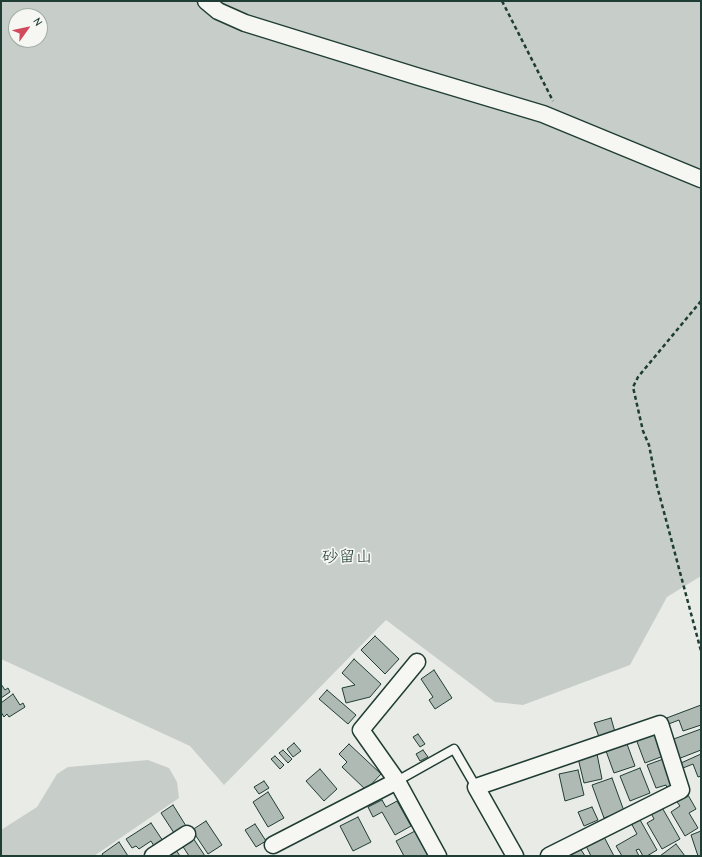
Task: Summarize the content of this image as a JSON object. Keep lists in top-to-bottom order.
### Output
{
  "districts": ["砂留山"],
  "north": "top right"
}
